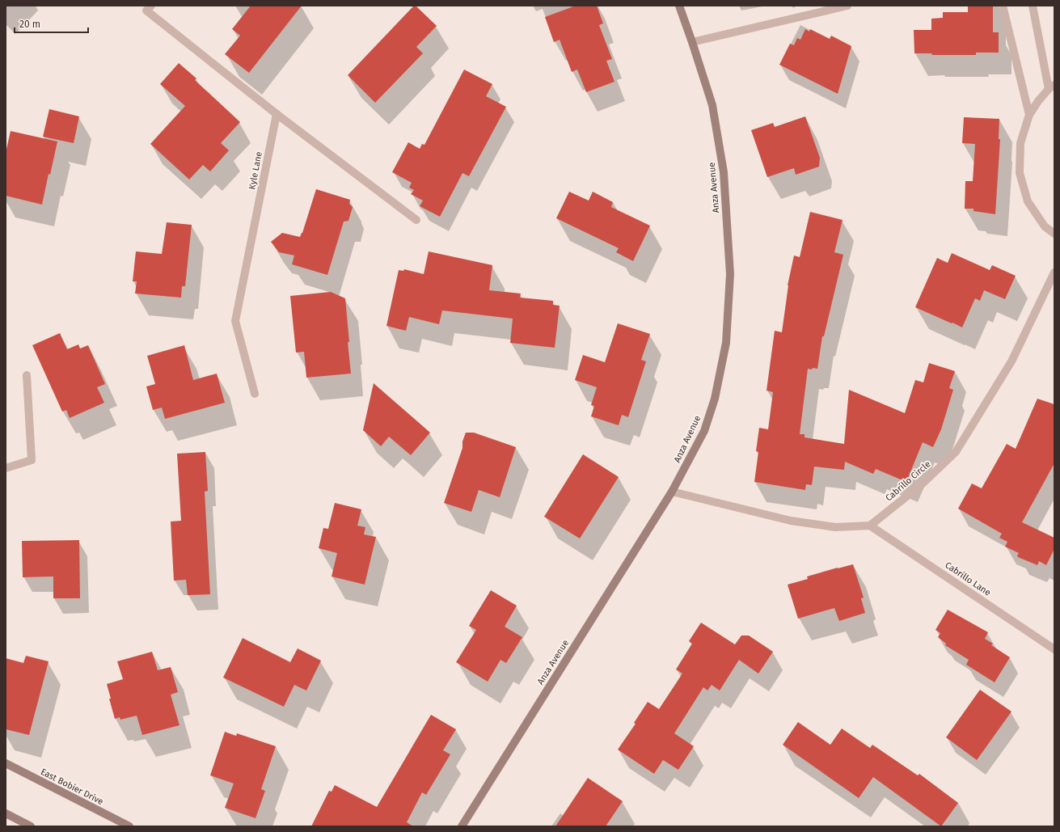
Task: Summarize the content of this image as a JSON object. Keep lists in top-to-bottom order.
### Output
{
  "streets": {
    "street": [
      "Kyle Lane",
      "Anza Avenue",
      "Cabrillo Circle",
      "Cabrillo Lane",
      "East Bobier Drive"
    ]
  },
  "crossings": [
    ["Cabrillo Circle", "Cabrillo Lane"]
  ],
  "scale_bar": "20 m"
}
